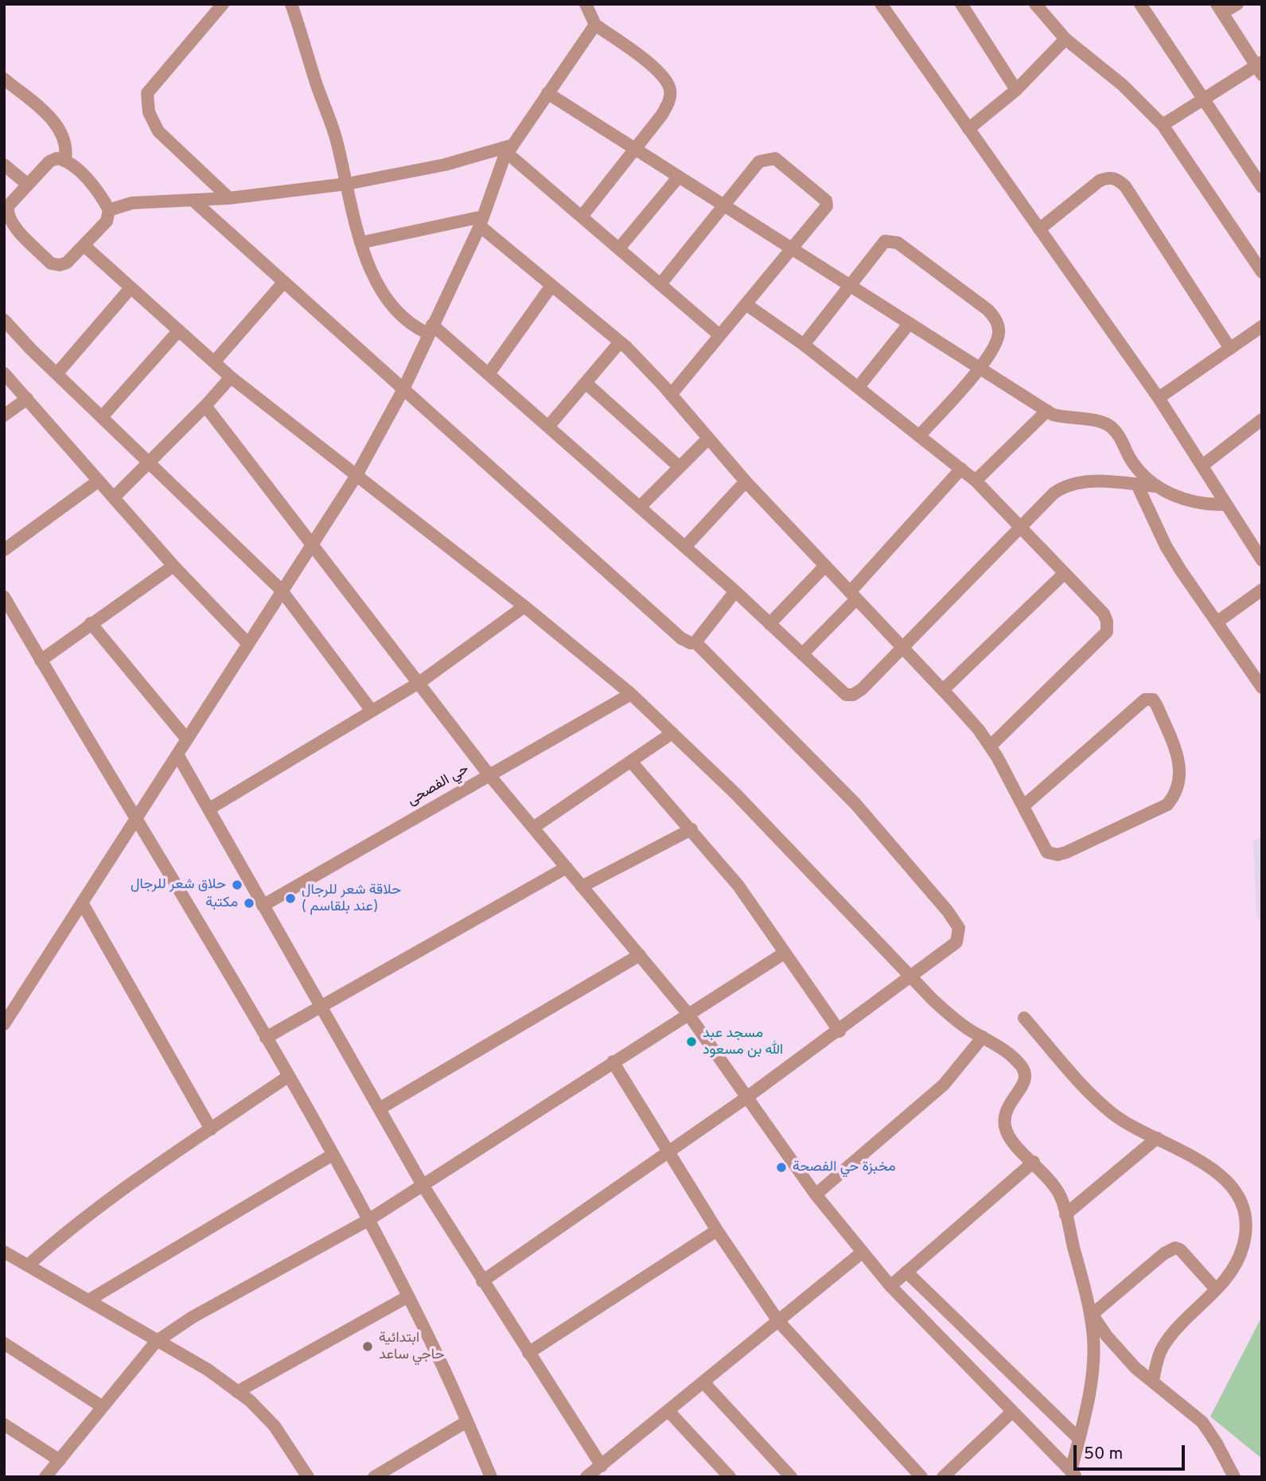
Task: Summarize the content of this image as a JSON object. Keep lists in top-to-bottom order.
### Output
{
  "streets": {
    "street": ["حي الفصحى"]
  },
  "places": [
    "حلاق شعر للرجال",
    "حلاقة شعر للرجال ( عند بلقاسم)",
    "مكتبة",
    "مسجد عبد الله بن مسعود",
    "مخبزة حي الفصحة",
    "ابتدائية حاجي ساعد"
  ],
  "scale_bar": "50 m"
}
